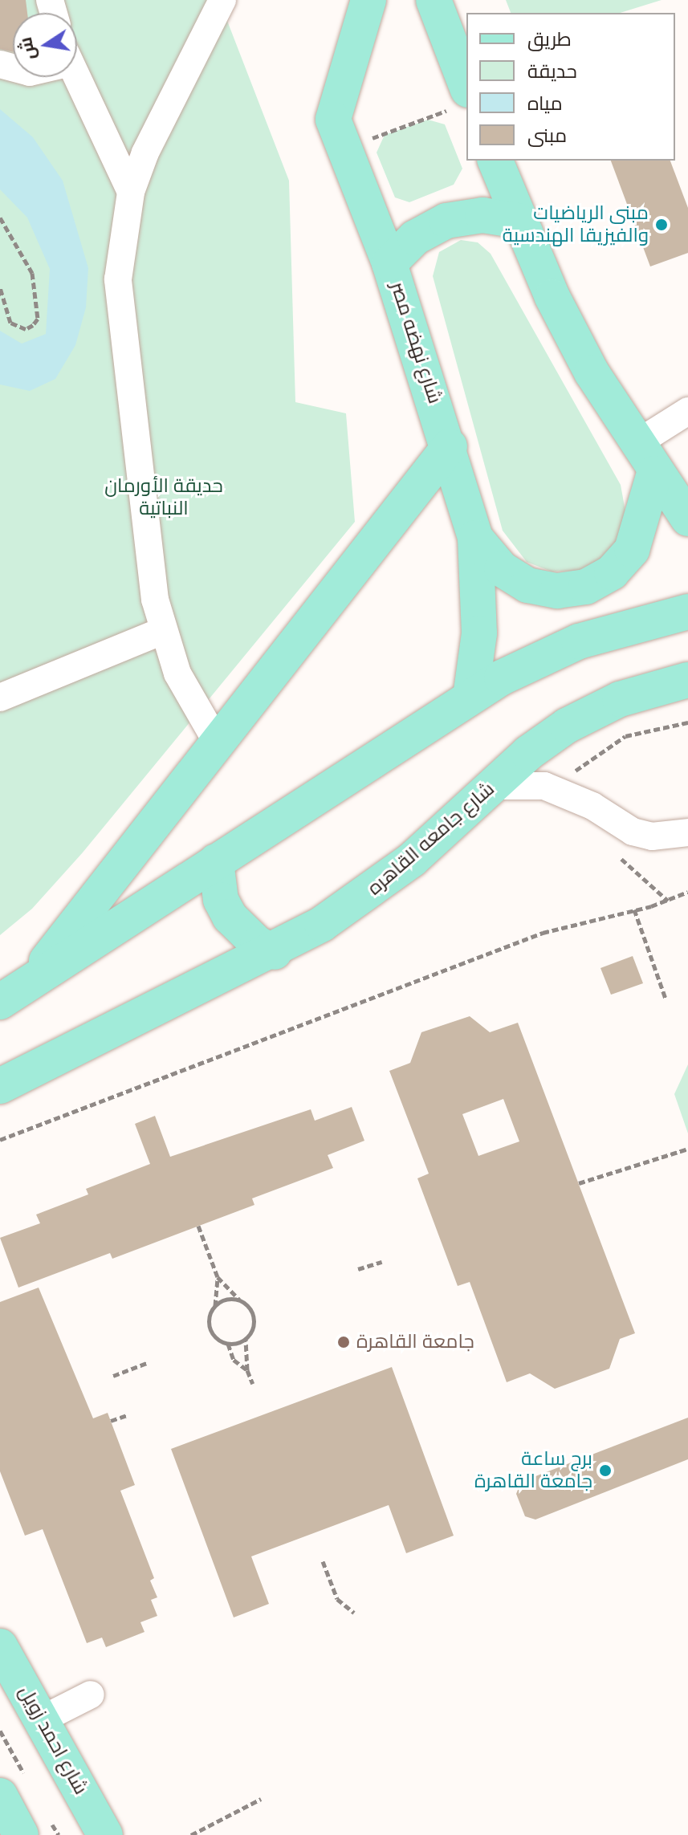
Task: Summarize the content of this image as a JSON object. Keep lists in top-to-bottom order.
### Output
{
  "streets": {
    "main road": ["شارع نهضه مصر", "شارع جامعه القاهره", "شارع احمد زويل"]
  },
  "parks": ["حديقة الأورمان النباتية"],
  "places": ["مبنى الرياضيات والفيزيقا الهندسية", "جامعة القاهرة", "برج ساعة جامعة القاهرة"],
  "legend": [
    "طريق",
    "حديقة",
    "مياه",
    "مبنى"
  ],
  "north": "left"
}
